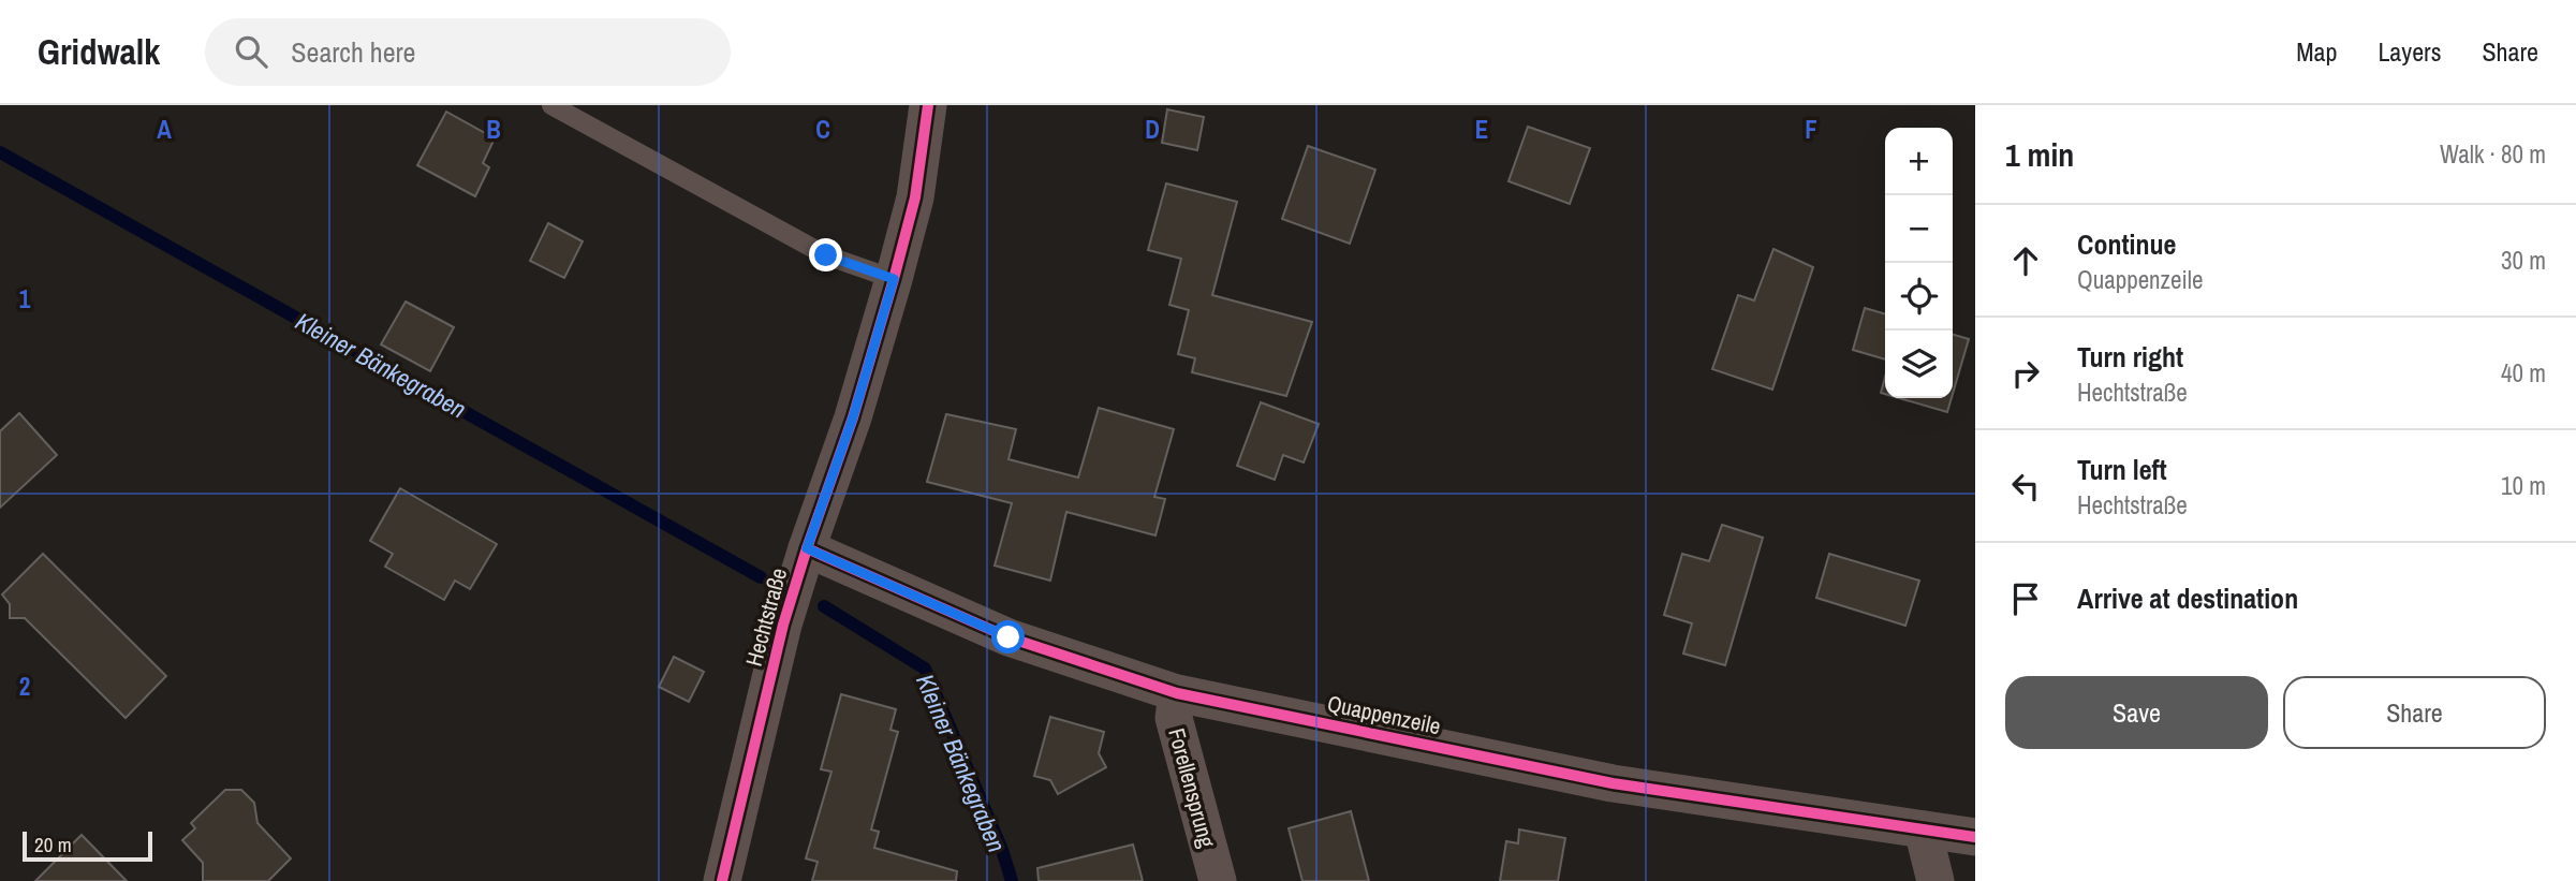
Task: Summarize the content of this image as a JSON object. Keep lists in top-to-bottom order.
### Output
{
  "streets": {
    "street": ["Hechtstraße", "Quappenzeile", "Forellensprung"]
  },
  "crossings": [
    ["Hechtstraße", "Quappenzeile"],
    ["Quappenzeile", "Forellensprung"]
  ],
  "water": ["Kleiner Bänkegraben"],
  "scale_bar": "20 m",
  "page": {
    "header": "Gridwalk",
    "search": "Search here",
    "nav": ["Map", "Layers", "Share"],
    "heading": ["1 min", "Walk · 80 m"],
    "map_buttons": ["+", "−"],
    "list": [
      ["Continue", "Quappenzeile", "30 m"],
      ["Turn right", "Hechtstraße", "40 m"],
      ["Turn left", "Hechtstraße", "10 m"],
      "Arrive at destination"
    ],
    "buttons": ["Save", "Share"],
    "scale": "20 m"
  },
  "grid": {
    "columns": [
      "A",
      "B",
      "C",
      "D",
      "E",
      "F"
    ],
    "rows": ["1", "2"]
  }
}
